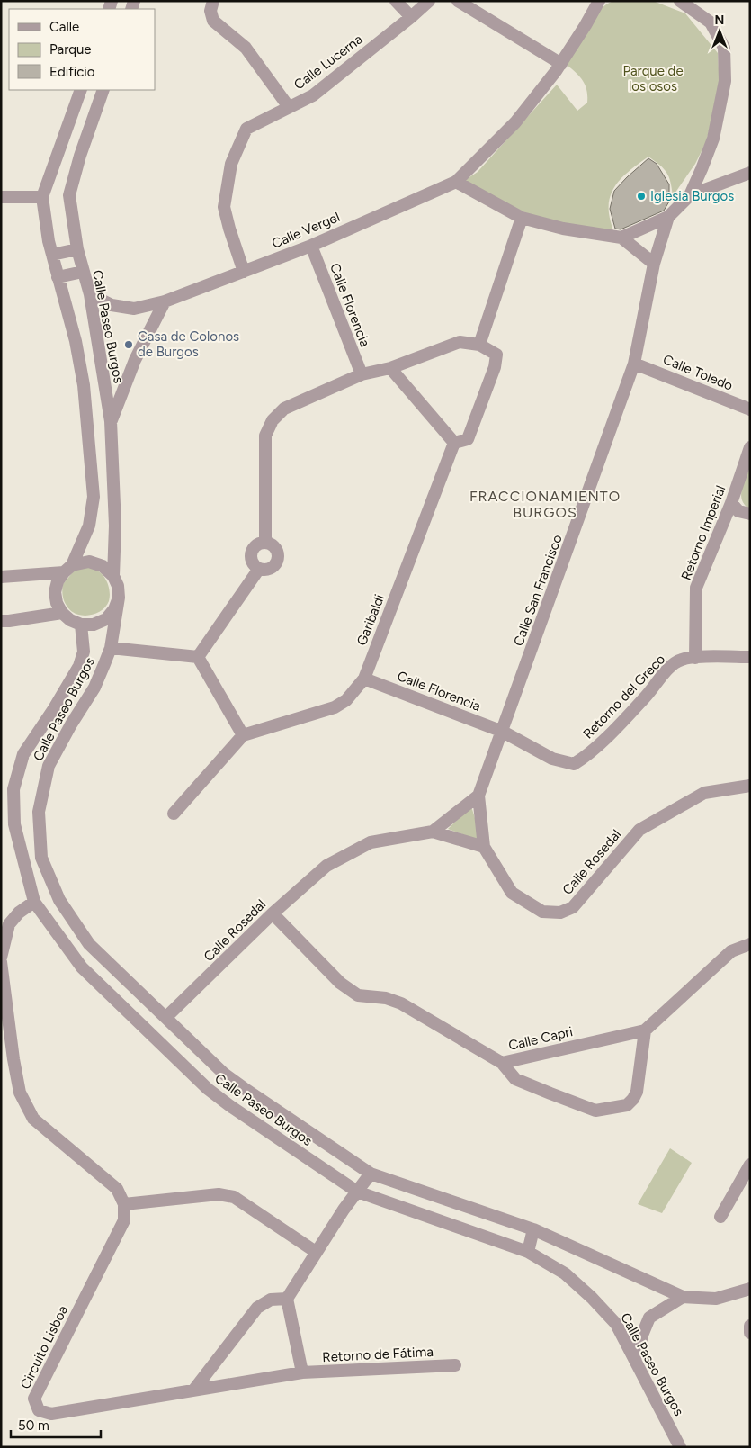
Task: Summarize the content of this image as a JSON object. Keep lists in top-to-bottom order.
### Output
{
  "streets": {
    "street": [
      "Calle Lucerna",
      "Calle Vergel",
      "Calle Florencia",
      "Calle Paseo Burgos",
      "Calle Toledo",
      "Retorno Imperial",
      "Calle San Francisco",
      "Garibaldi",
      "Retorno del Greco",
      "Calle Rosedal",
      "Calle Capri",
      "Circuito Lisboa",
      "Retorno de Fátima"
    ]
  },
  "crossings": [
    ["Calle Lucerna", "Calle Vergel"],
    ["Calle Vergel", "Calle Florencia"],
    ["Calle Vergel", "Calle Paseo Burgos"],
    ["Calle Florencia", "Calle San Francisco"],
    ["Calle Florencia", "Garibaldi"],
    ["Calle Florencia", "Retorno del Greco"],
    ["Calle Paseo Burgos", "Calle Rosedal"],
    ["Calle Toledo", "Calle San Francisco"],
    ["Retorno Imperial", "Retorno del Greco"],
    ["Calle San Francisco", "Retorno del Greco"],
    ["Calle San Francisco", "Calle Rosedal"],
    ["Calle Rosedal", "Calle Capri"],
    ["Circuito Lisboa", "Retorno de Fátima"]
  ],
  "districts": ["FRACCIONAMIENTO BURGOS"],
  "parks": ["Parque de los osos"],
  "places": ["Iglesia Burgos", "Casa de Colonos de Burgos"],
  "legend": ["Calle", "Parque", "Edificio"],
  "scale_bar": "50 m",
  "north": "top"
}
